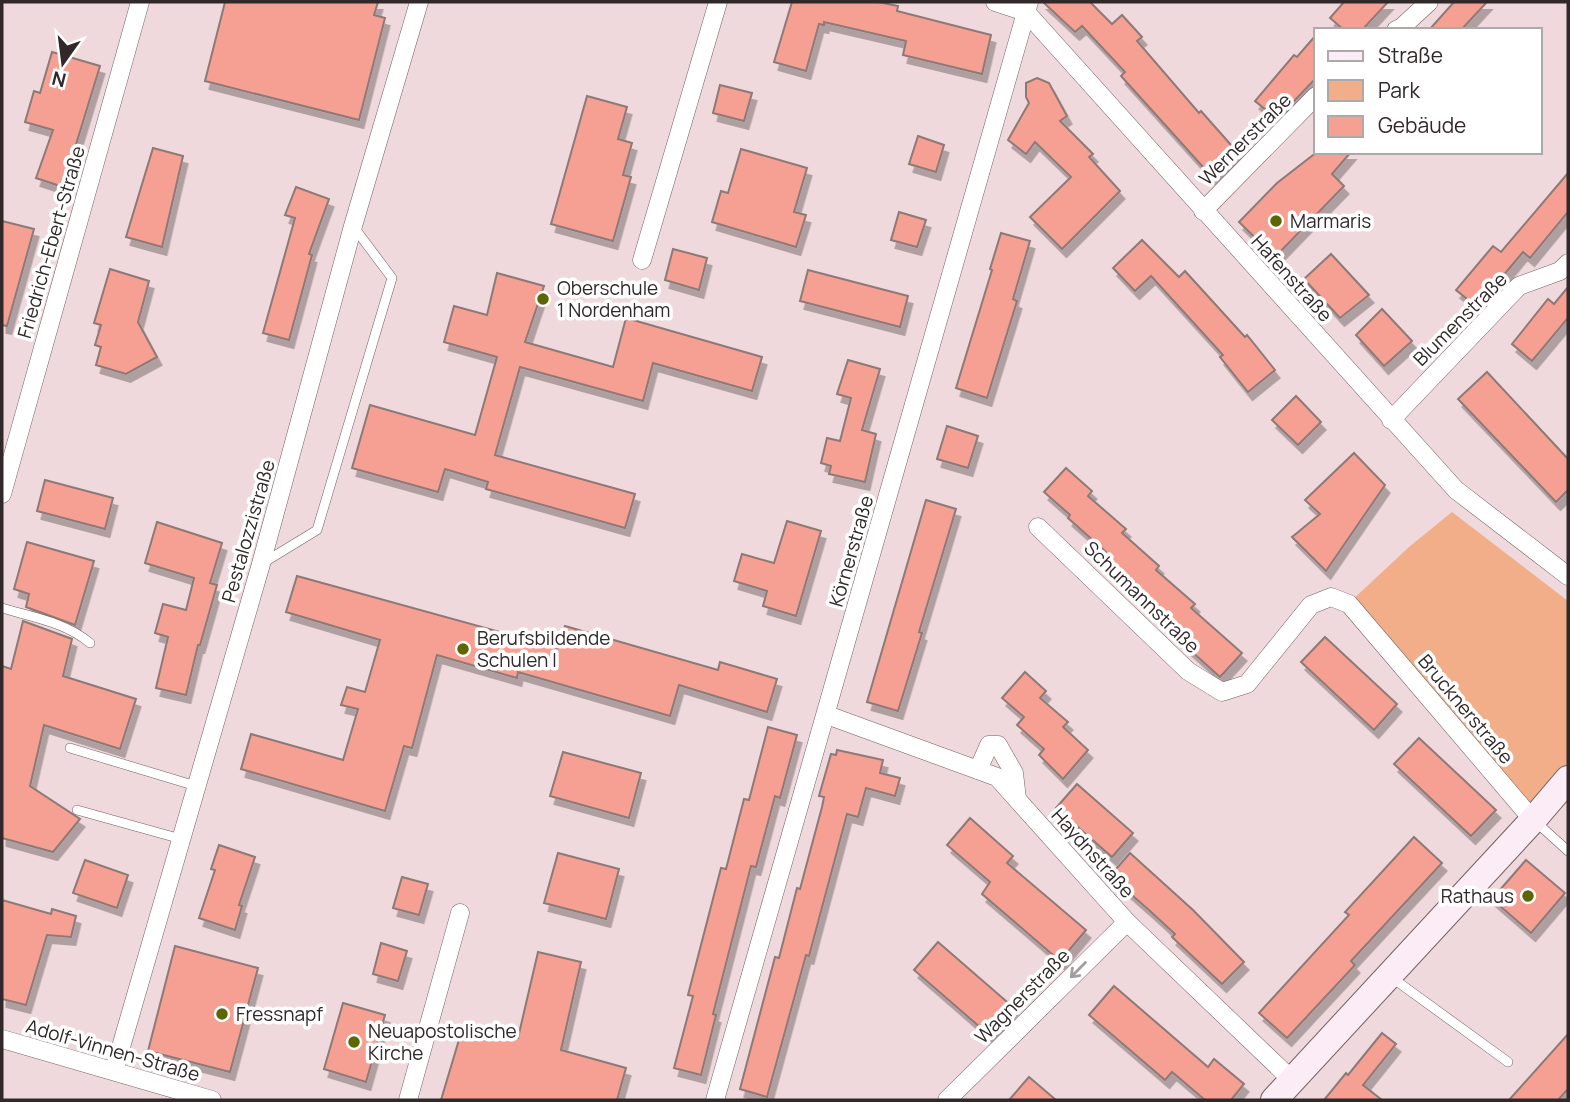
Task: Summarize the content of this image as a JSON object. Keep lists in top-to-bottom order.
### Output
{
  "streets": {
    "street": [
      "Wernerstraße",
      "Friedrich-Ebert-Straße",
      "Hafenstraße",
      "Blumenstraße",
      "Pestalozzistraße",
      "Körnerstraße",
      "Schumannstraße",
      "Brucknerstraße",
      "Haydnstraße",
      "Wagnerstraße",
      "Adolf-Vinnen-Straße"
    ]
  },
  "crossings": [
    ["Wernerstraße", "Hafenstraße"],
    ["Hafenstraße", "Blumenstraße"],
    ["Hafenstraße", "Körnerstraße"],
    ["Pestalozzistraße", "Adolf-Vinnen-Straße"],
    ["Körnerstraße", "Haydnstraße"],
    ["Schumannstraße", "Brucknerstraße"],
    ["Haydnstraße", "Wagnerstraße"]
  ],
  "one_way": ["Wagnerstraße"],
  "places": [
    "Marmaris",
    "Oberschule 1 Nordenham",
    "Berufsbildende Schulen I",
    "Rathaus",
    "Fressnapf",
    "Neuapostolische Kirche"
  ],
  "legend": ["Straße", "Park", "Gebäude"],
  "north": "bottom"
}
